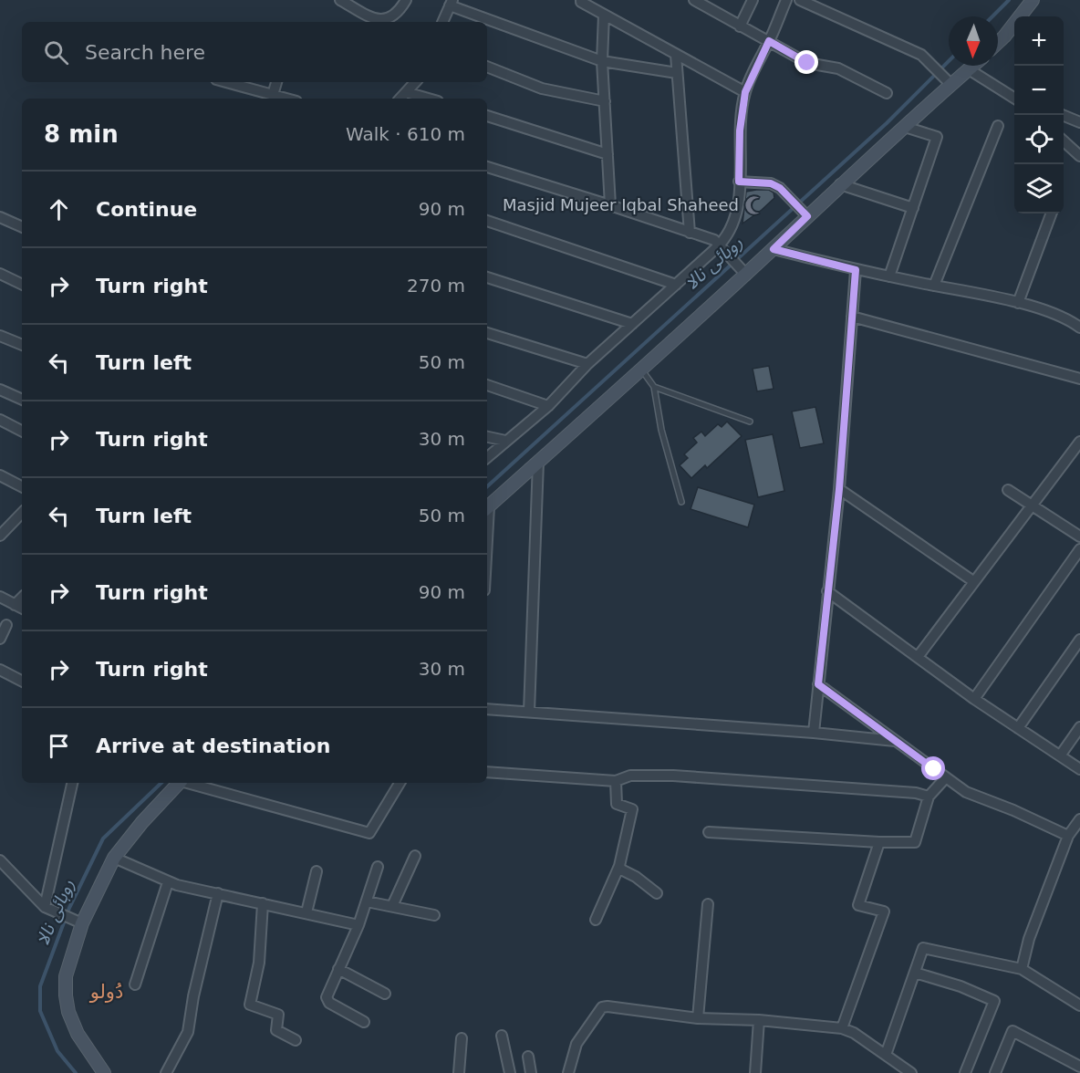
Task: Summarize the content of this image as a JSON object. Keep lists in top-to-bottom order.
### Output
{
  "districts": ["دُولو"],
  "water": ["روہائی نالا"],
  "places": {
    "mosque": ["Masjid Mujeer Iqbal Shaheed"]
  },
  "north": "bottom",
  "page": {
    "map_buttons": ["+", "−"],
    "search": "Search here",
    "heading": ["8 min", "Walk · 610 m"],
    "list": [
      ["Continue", "90 m"],
      ["Turn right", "270 m"],
      ["Turn left", "50 m"],
      ["Turn right", "30 m"],
      ["Turn left", "50 m"],
      ["Turn right", "90 m"],
      ["Turn right", "30 m"],
      "Arrive at destination"
    ]
  }
}
